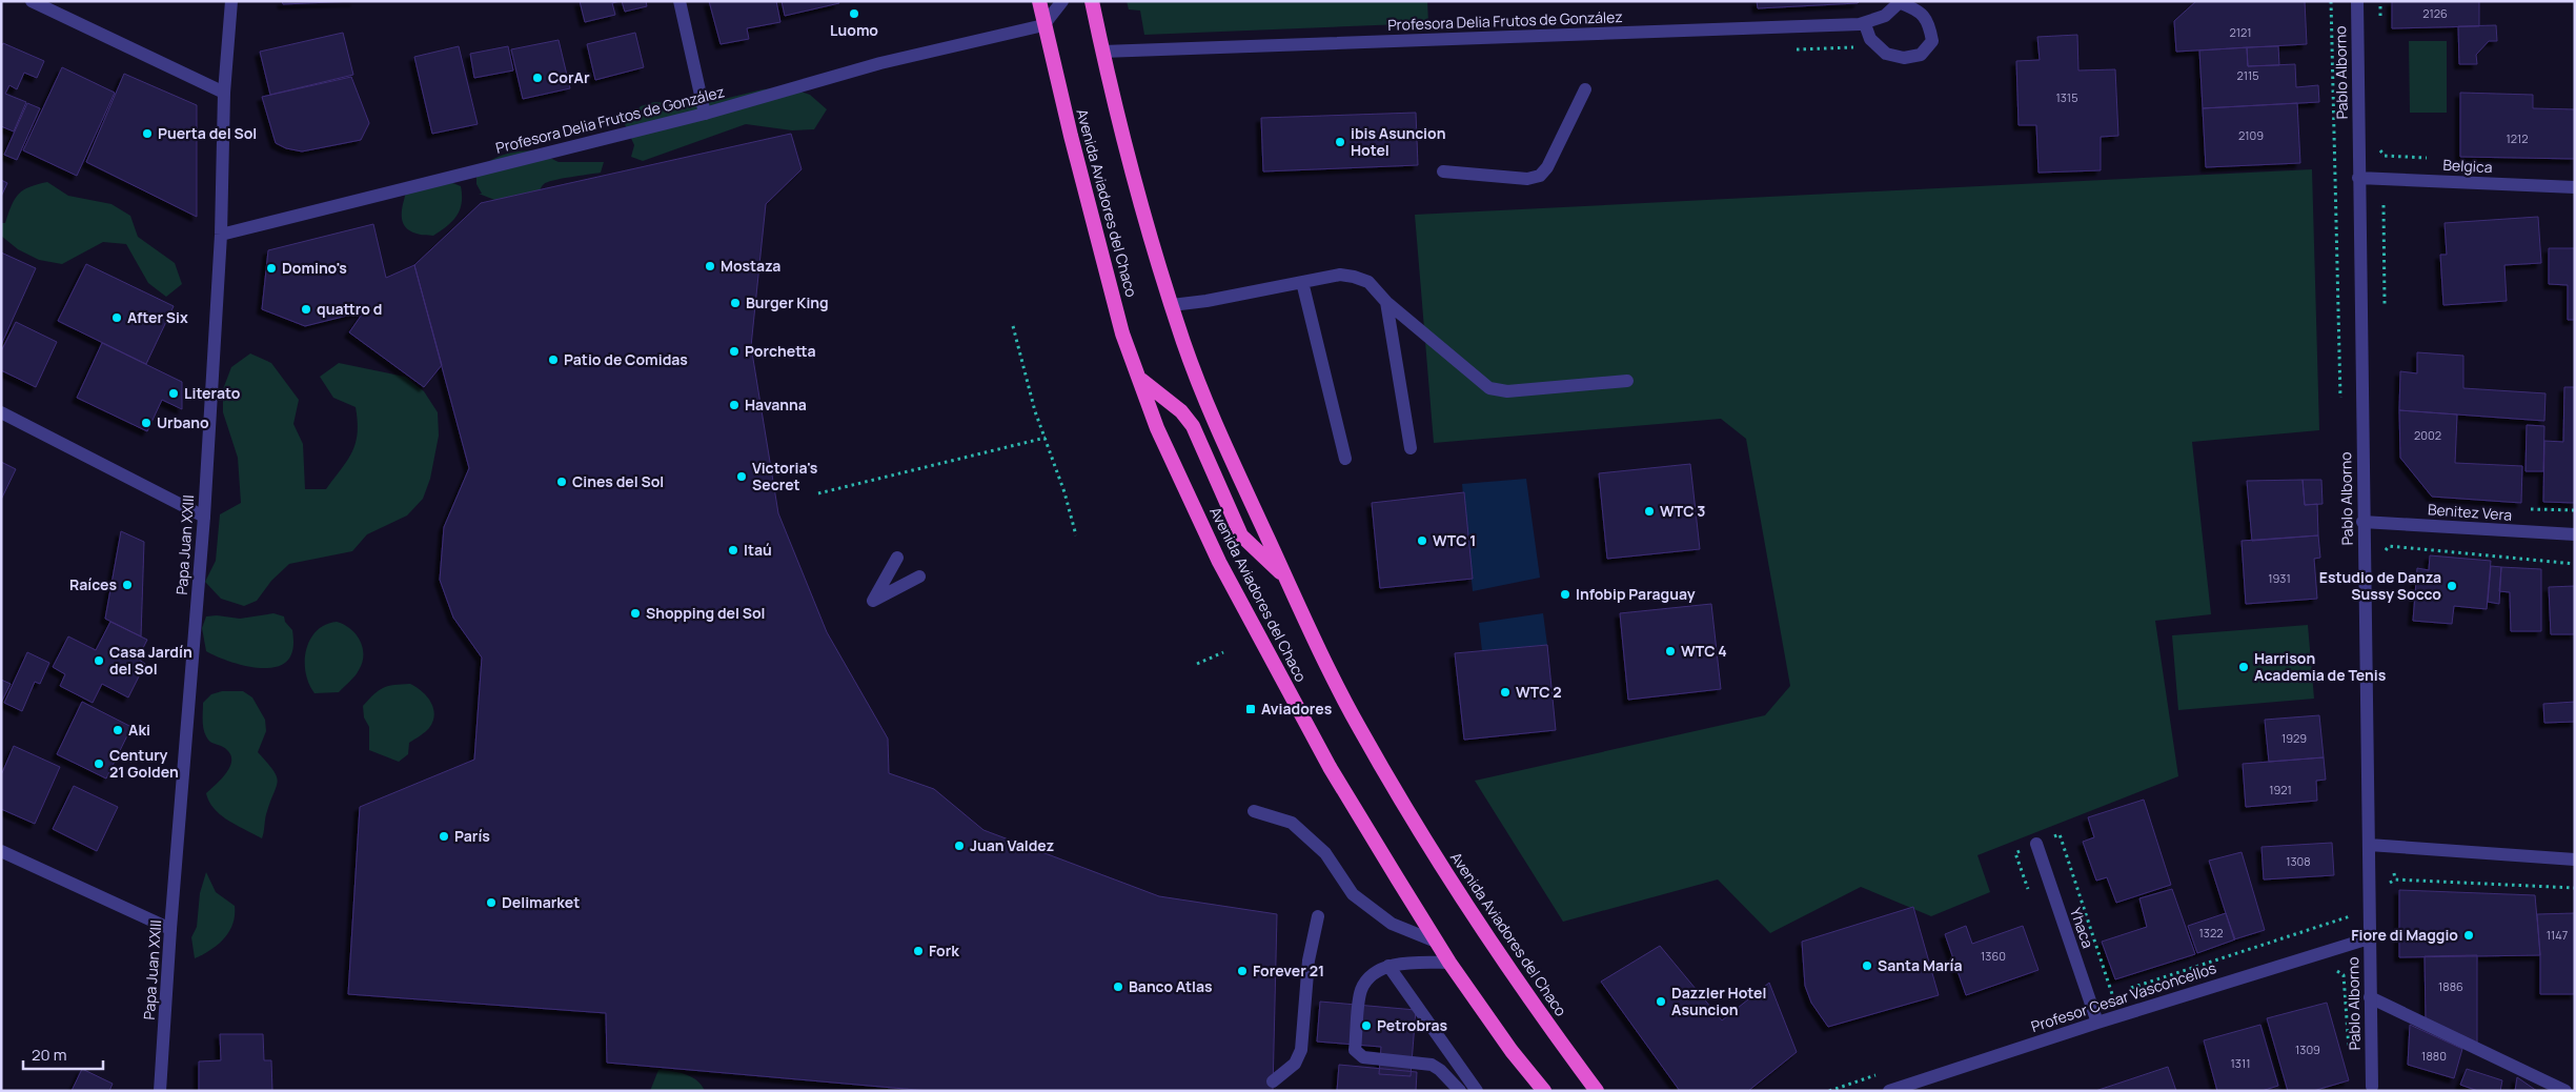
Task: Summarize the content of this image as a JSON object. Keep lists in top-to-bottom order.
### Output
{
  "streets": {
    "highway": ["Avenida Aviadores del Chaco"],
    "street": [
      "Profesora Delia Frutos de González",
      "Pablo Alborno",
      "Belgica",
      "Benitez Vera",
      "Papa Juan XXIII",
      "Yhaca",
      "Profesor Cesar Vasconcellos"
    ]
  },
  "crossings": [
    ["Profesora Delia Frutos de González", "Avenida Aviadores del Chaco"],
    ["Profesora Delia Frutos de González", "Papa Juan XXIII"],
    ["Pablo Alborno", "Belgica"],
    ["Pablo Alborno", "Benitez Vera"],
    ["Pablo Alborno", "Profesor Cesar Vasconcellos"],
    ["Yhaca", "Profesor Cesar Vasconcellos"]
  ],
  "places": {
    "other": [
      "Luomo",
      "CorAr",
      "Puerta del Sol",
      "ibis Asuncion Hotel",
      "Mostaza",
      "Domino's",
      "Burger King",
      "quattro d",
      "After Six",
      "Porchetta",
      "Patio de Comidas",
      "Literato",
      "Havanna",
      "Urbano",
      "Victoria's Secret",
      "Cines del Sol",
      "WTC 3",
      "WTC 1",
      "Itaú",
      "Raíces",
      "Estudio de Danza Sussy Socco",
      "Infobip Paraguay",
      "Shopping del Sol",
      "WTC 4",
      "Casa Jardín del Sol",
      "Harrison Academia de Tenis",
      "WTC 2",
      "Aki",
      "Century 21 Golden",
      "París",
      "Juan Valdez",
      "Delimarket",
      "Fiore di Maggio",
      "Fork",
      "Santa María",
      "Forever 21",
      "Banco Atlas",
      "Dazzler Hotel Asuncion",
      "Petrobras"
    ],
    "transit": ["Aviadores"]
  },
  "house_numbers": [
    "2126",
    "2121",
    "2115",
    "1315",
    "2109",
    "1212",
    "2002",
    "1931",
    "1929",
    "1921",
    "1308",
    "1322",
    "1147",
    "1360",
    "1886",
    "1309",
    "1880",
    "1311"
  ],
  "scale_bar": "20 m"
}
